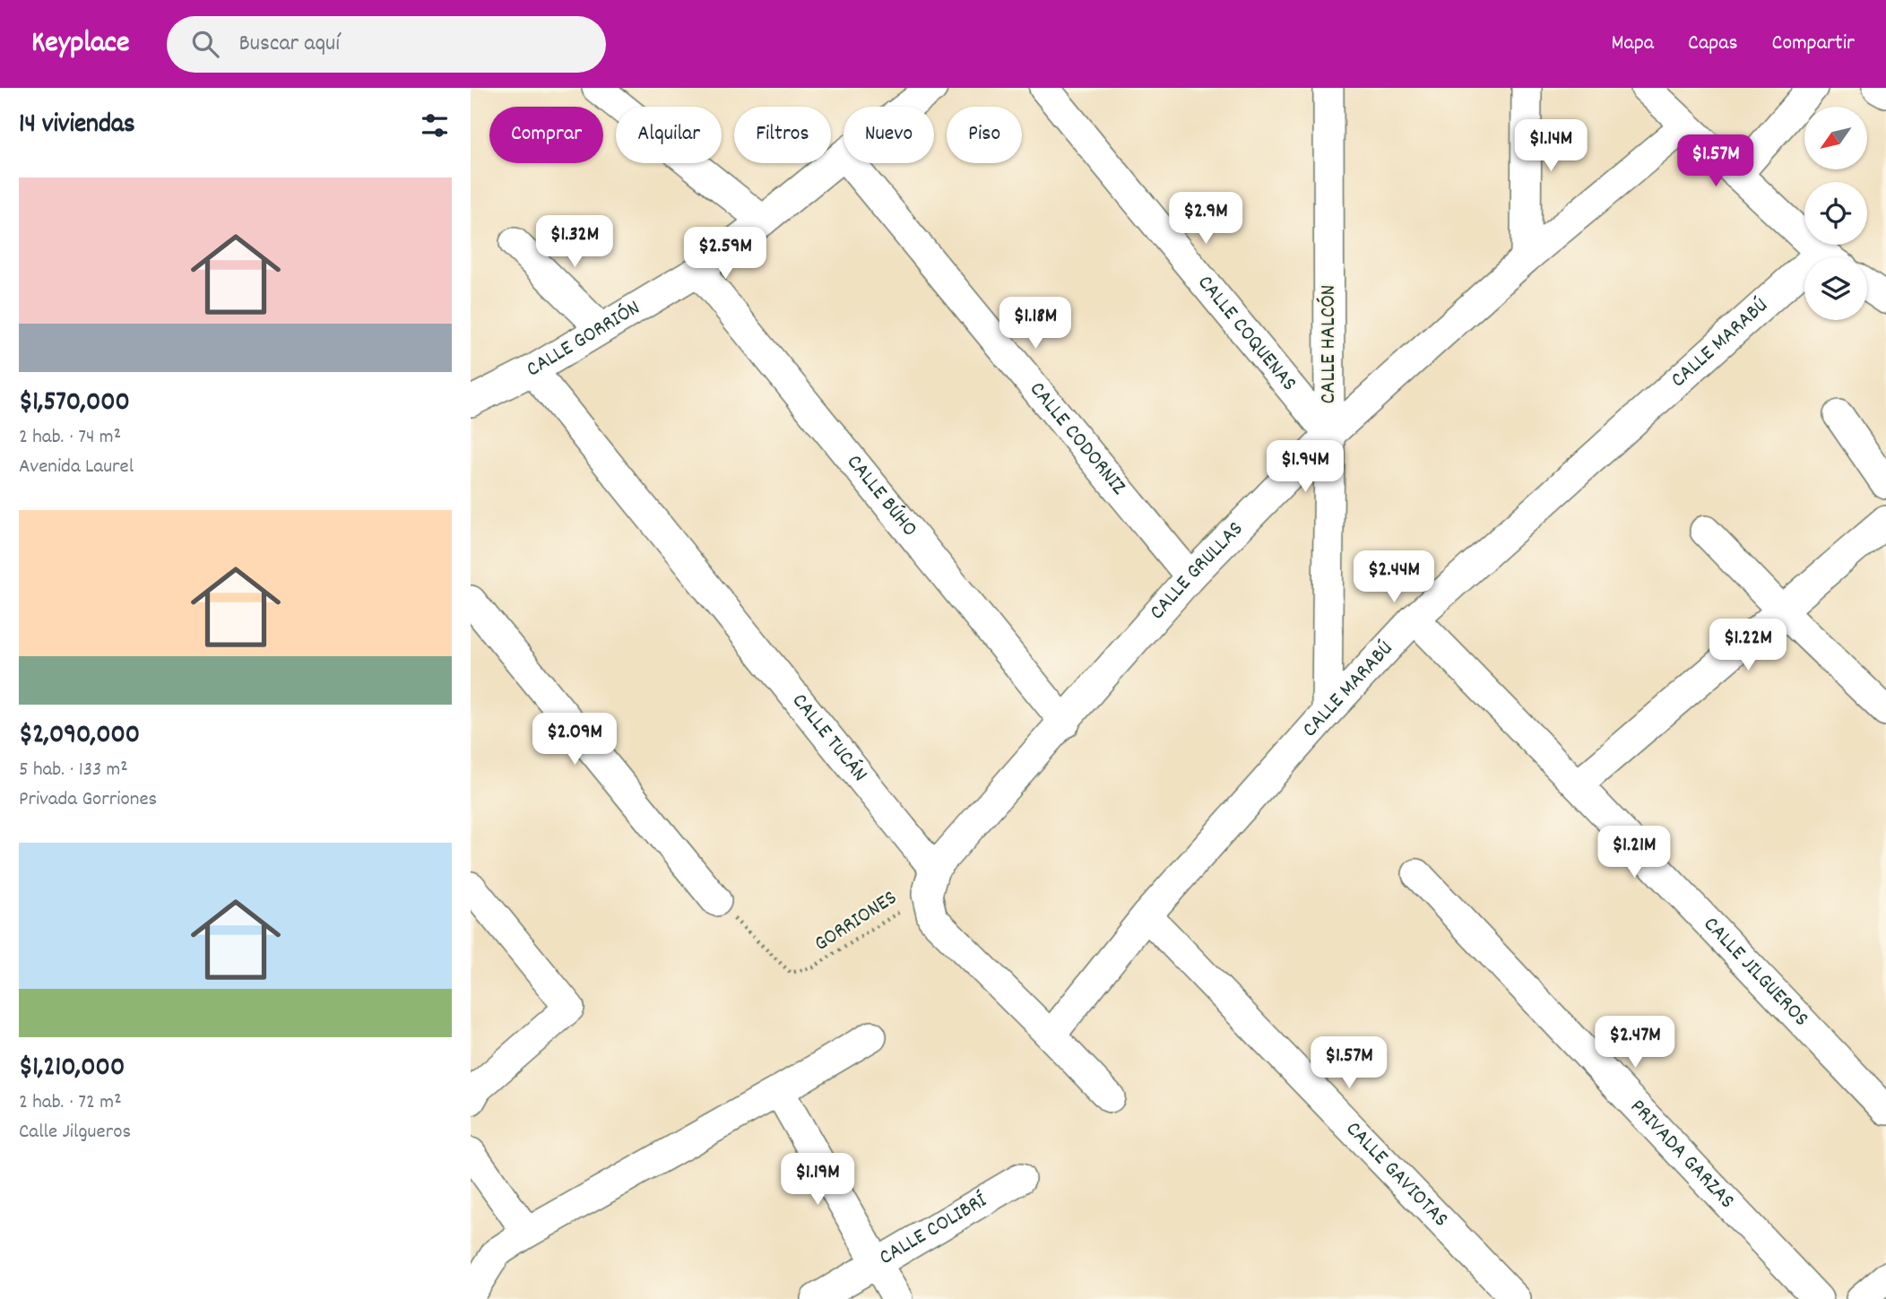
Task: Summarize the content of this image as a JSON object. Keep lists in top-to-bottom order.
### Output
{
  "streets": {
    "street": [
      "CALLE COQUENAS",
      "CALLE GORRIÓN",
      "CALLE MARABÚ",
      "CALLE HALCÓN",
      "CALLE CODORNIZ",
      "CALLE BÚHO",
      "CALLE GRULLAS",
      "CALLE TUCÁN",
      "CALLE JILGUEROS",
      "PRIVADA GARZAS",
      "CALLE GAVIOTAS",
      "CALLE COLIBRÍ"
    ],
    "path": ["GORRIONES"]
  },
  "crossings": [
    ["CALLE COQUENAS", "CALLE HALCÓN"],
    ["CALLE COQUENAS", "CALLE GRULLAS"],
    ["CALLE GORRIÓN", "CALLE CODORNIZ"],
    ["CALLE GORRIÓN", "CALLE BÚHO"],
    ["CALLE GORRIÓN", "CALLE TUCÁN"],
    ["CALLE MARABÚ", "CALLE HALCÓN"],
    ["CALLE MARABÚ", "CALLE TUCÁN"],
    ["CALLE MARABÚ", "CALLE JILGUEROS"],
    ["CALLE MARABÚ", "CALLE GAVIOTAS"],
    ["CALLE HALCÓN", "CALLE GRULLAS"],
    ["CALLE CODORNIZ", "CALLE GRULLAS"],
    ["CALLE BÚHO", "CALLE GRULLAS"],
    ["CALLE GRULLAS", "CALLE TUCÁN"],
    ["CALLE GRULLAS", "GORRIONES"],
    ["CALLE TUCÁN", "GORRIONES"]
  ],
  "north": "bottom left",
  "page": {
    "header": "Keyplace",
    "search": "Buscar aquí",
    "nav": ["Mapa", "Capas", "Compartir"],
    "heading": "14 viviendas",
    "chip": [
      "Comprar",
      "Alquilar",
      "Filtros",
      "Nuevo",
      "Piso"
    ],
    "price": [
      "$1.14M",
      "$1.57M",
      "$2.9M",
      "$1.32M",
      "$2.59M",
      "$1.18M",
      "$1.94M",
      "$2.44M",
      "$1.22M",
      "$2.09M",
      "$1.21M",
      "$2.47M",
      "$1.57M",
      "$1.19M"
    ],
    "list": [
      {
        "name": "$1,570,000",
        "note": "2 hab. · 74 m² · Avenida Laurel"
      },
      {
        "name": "$2,090,000",
        "note": "5 hab. · 133 m² · Privada Gorriones"
      },
      {
        "name": "$1,210,000",
        "note": "2 hab. · 72 m² · Calle Jilgueros"
      }
    ]
  }
}
